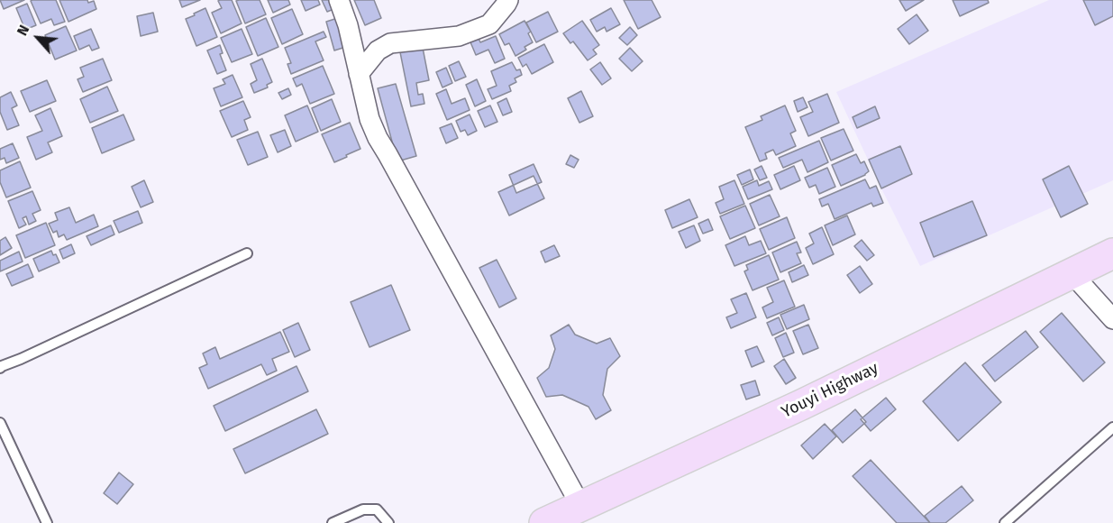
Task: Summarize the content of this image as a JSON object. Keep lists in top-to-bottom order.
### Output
{
  "streets": {
    "main road": ["Youyi Highway"]
  },
  "north": "top left"
}
